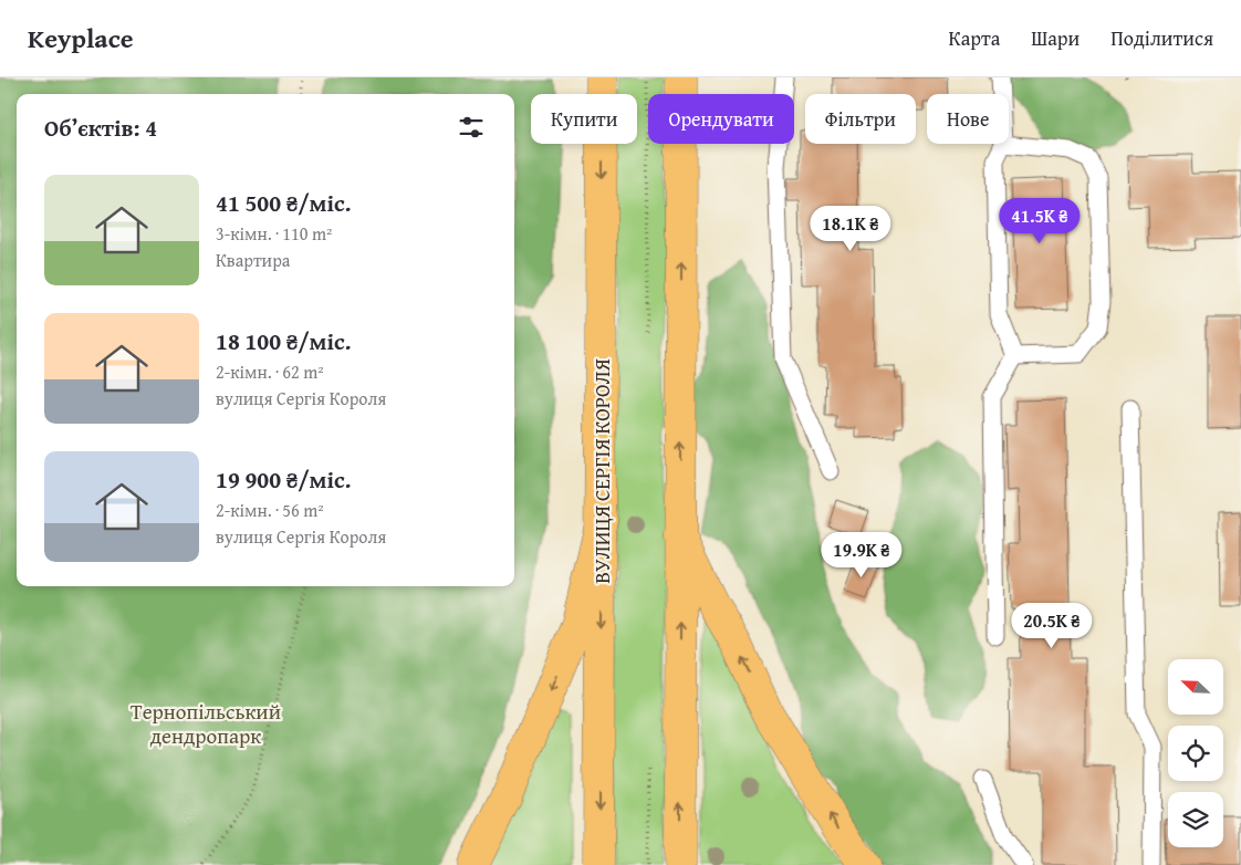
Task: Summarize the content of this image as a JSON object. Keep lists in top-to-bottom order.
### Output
{
  "streets": {
    "main road": ["ВУЛИЦЯ СЕРГІЯ КОРОЛЯ"]
  },
  "parks": ["Тернопільський дендропарк"],
  "north": "top left",
  "page": {
    "header": "Keyplace",
    "nav": ["Карта", "Шари", "Поділитися"],
    "chip": [
      "Купити",
      "Орендувати",
      "Фільтри",
      "Нове"
    ],
    "heading": "Об’єктів: 4",
    "list": [
      {
        "name": "41 500 ₴/міс.",
        "note": "3-кімн. · 110 m² · Квартира"
      },
      {
        "name": "18 100 ₴/міс.",
        "note": "2-кімн. · 62 m² · вулиця Сергія Короля"
      },
      {
        "name": "19 900 ₴/міс.",
        "note": "2-кімн. · 56 m² · вулиця Сергія Короля"
      }
    ],
    "price": [
      "41.5K ₴",
      "18.1K ₴",
      "19.9K ₴",
      "20.5K ₴"
    ]
  }
}
